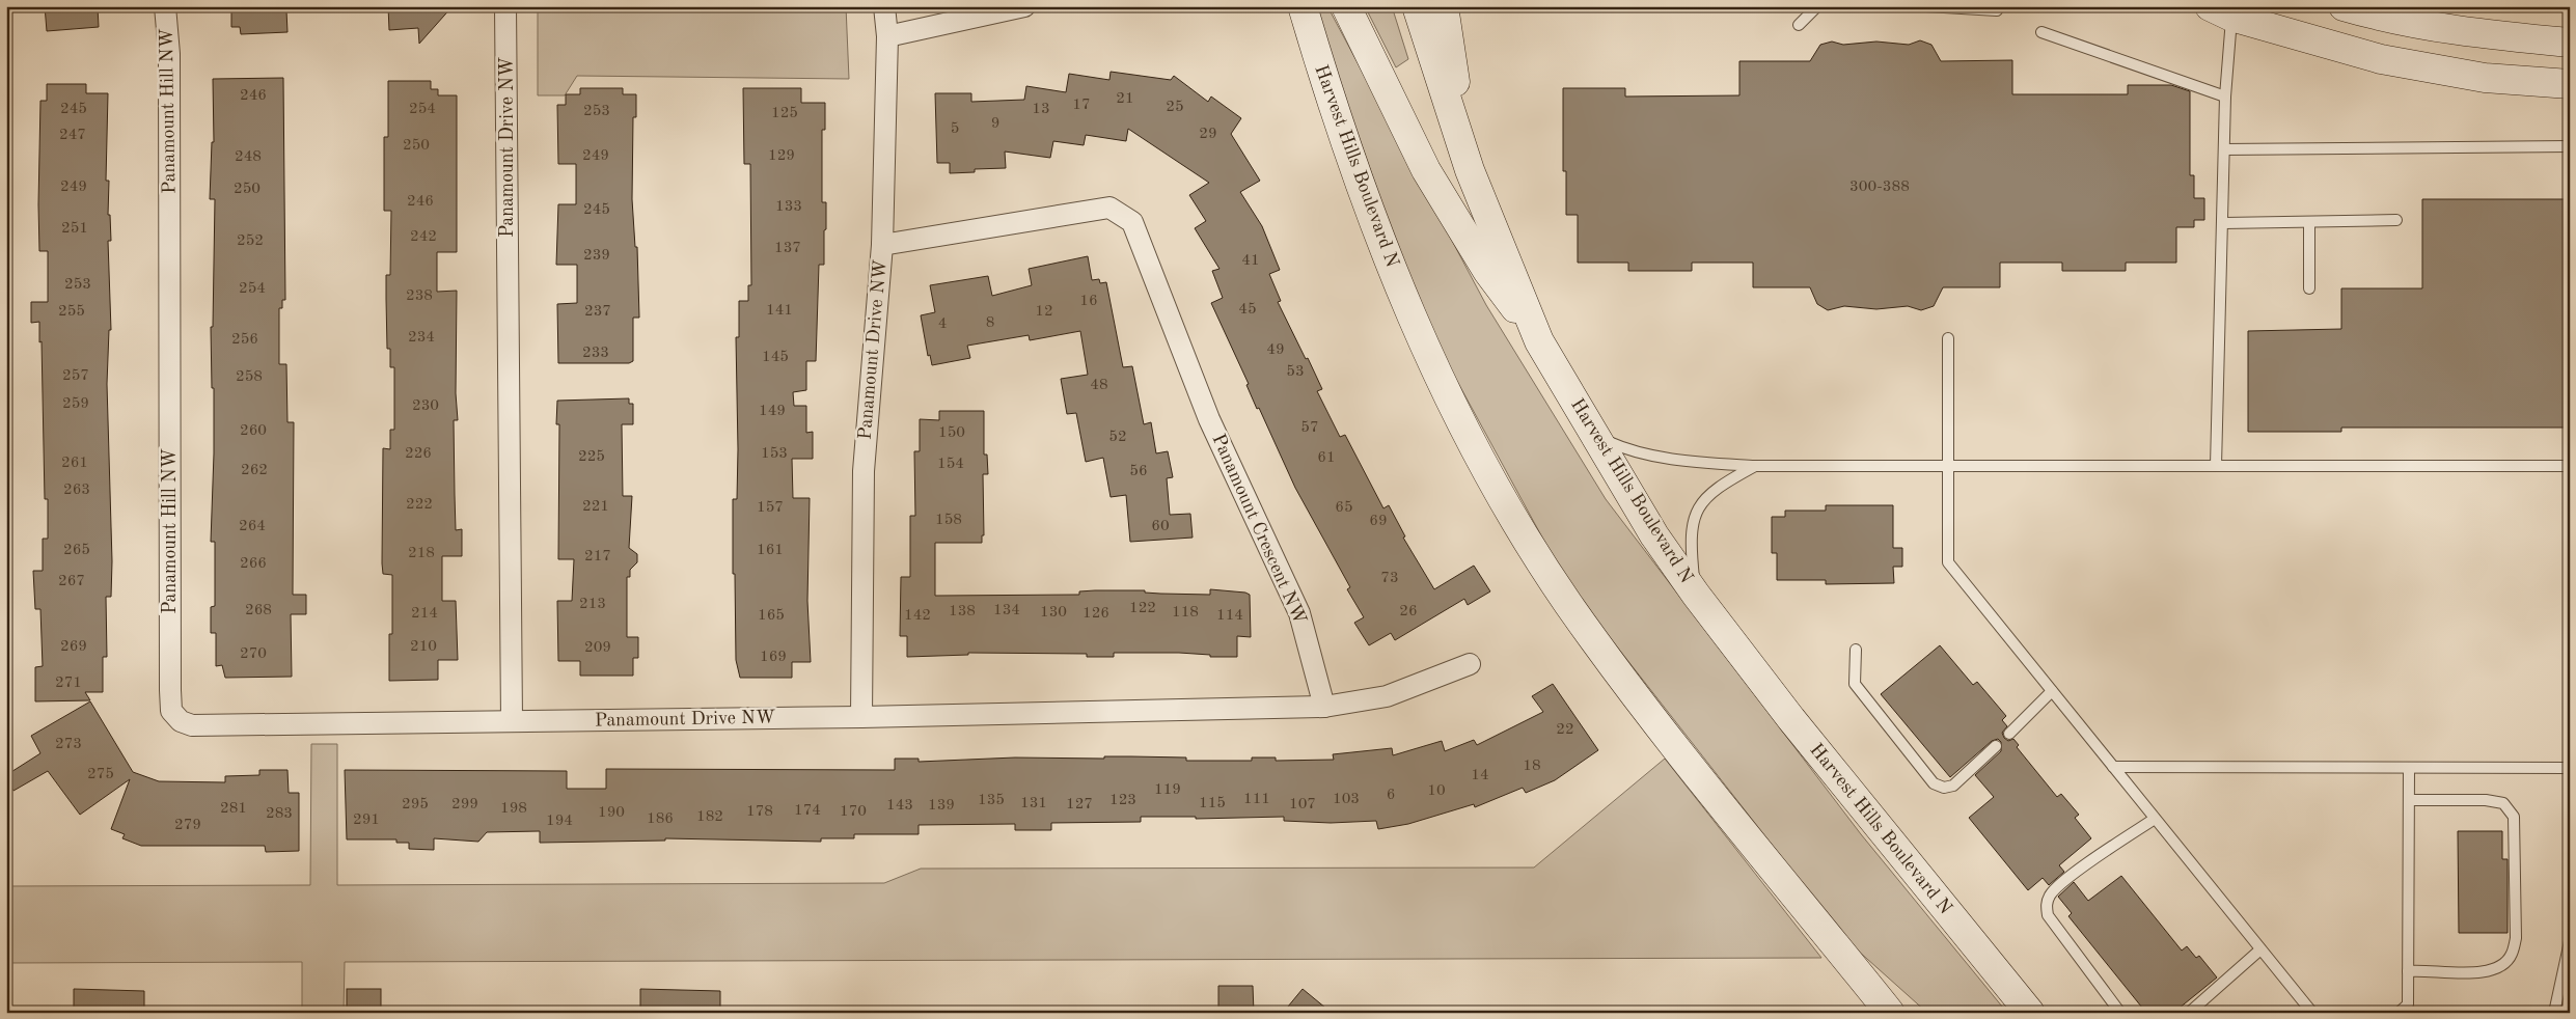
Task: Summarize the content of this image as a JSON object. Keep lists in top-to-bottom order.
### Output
{
  "streets": {
    "main road": ["Harvest Hills Boulevard N"],
    "street": ["Panamount Hill NW", "Panamount Drive NW", "Panamount Crescent NW"]
  },
  "crossings": [
    ["Panamount Hill NW", "Panamount Drive NW"],
    ["Panamount Drive NW", "Panamount Crescent NW"]
  ],
  "house_numbers": [
    "246",
    "21",
    "17",
    "25",
    "245",
    "254",
    "13",
    "253",
    "125",
    "9",
    "5",
    "29",
    "247",
    "250",
    "249",
    "129",
    "248",
    "249",
    "300-388",
    "250",
    "246",
    "133",
    "245",
    "251",
    "242",
    "252",
    "137",
    "239",
    "41",
    "253",
    "254",
    "238",
    "16",
    "45",
    "141",
    "255",
    "237",
    "12",
    "8",
    "4",
    "234",
    "256",
    "49",
    "233",
    "145",
    "53",
    "257",
    "258",
    "48",
    "259",
    "230",
    "149",
    "57",
    "260",
    "150",
    "52",
    "226",
    "153",
    "225",
    "61",
    "261",
    "154",
    "262",
    "56",
    "263",
    "222",
    "221",
    "157",
    "65",
    "158",
    "69",
    "264",
    "60",
    "265",
    "161",
    "218",
    "217",
    "266",
    "73",
    "267",
    "213",
    "122",
    "268",
    "134",
    "138",
    "26",
    "130",
    "118",
    "214",
    "126",
    "165",
    "142",
    "114",
    "269",
    "210",
    "209",
    "270",
    "169",
    "271",
    "22",
    "273",
    "18",
    "275",
    "14",
    "119",
    "10",
    "6",
    "111",
    "103",
    "135",
    "123",
    "131",
    "115",
    "295",
    "299",
    "127",
    "107",
    "143",
    "139",
    "281",
    "198",
    "174",
    "178",
    "170",
    "190",
    "283",
    "182",
    "186",
    "291",
    "194",
    "279"
  ]
}
